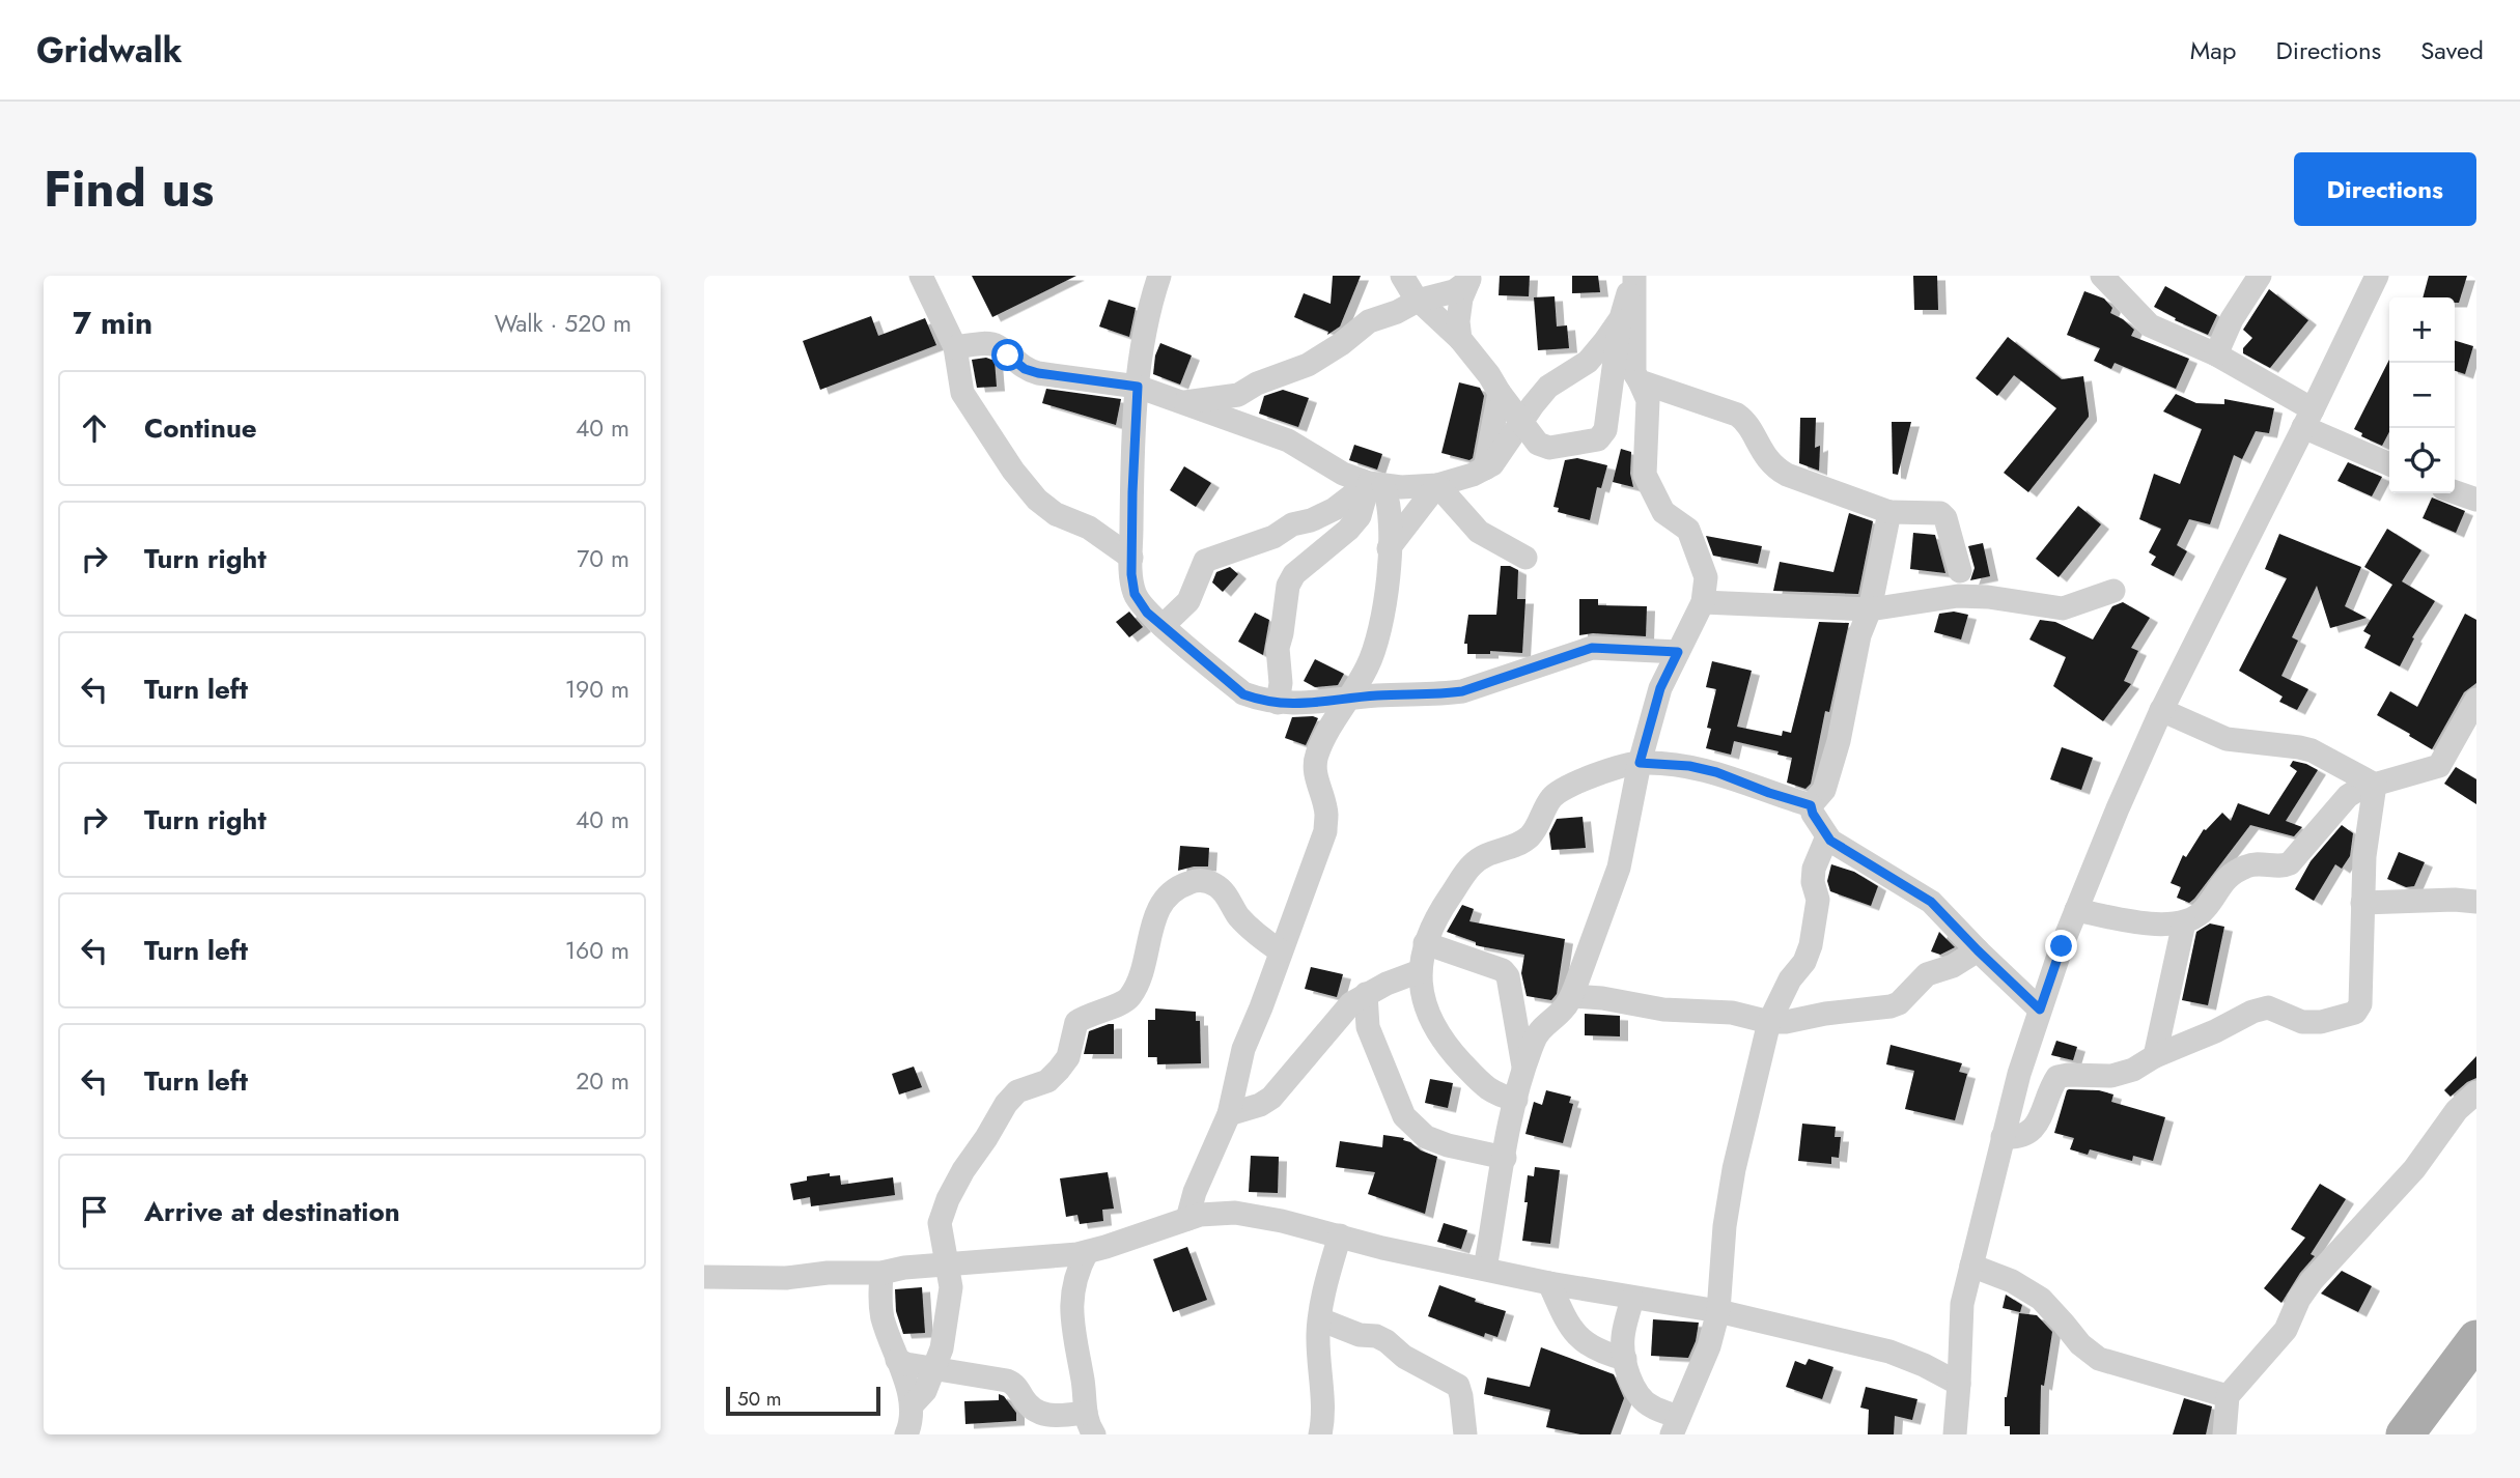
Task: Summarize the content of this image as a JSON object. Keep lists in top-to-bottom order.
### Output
{
  "scale_bar": "50 m",
  "page": {
    "header": "Gridwalk",
    "nav": ["Map", "Directions", "Saved"],
    "title": "Find us",
    "buttons": "Directions",
    "heading": ["7 min", "Walk · 520 m"],
    "map_buttons": ["+", "−"],
    "list": [
      ["Continue", "40 m"],
      ["Turn right", "70 m"],
      ["Turn left", "190 m"],
      ["Turn right", "40 m"],
      ["Turn left", "160 m"],
      ["Turn left", "20 m"],
      "Arrive at destination"
    ],
    "scale": "50 m"
  }
}
